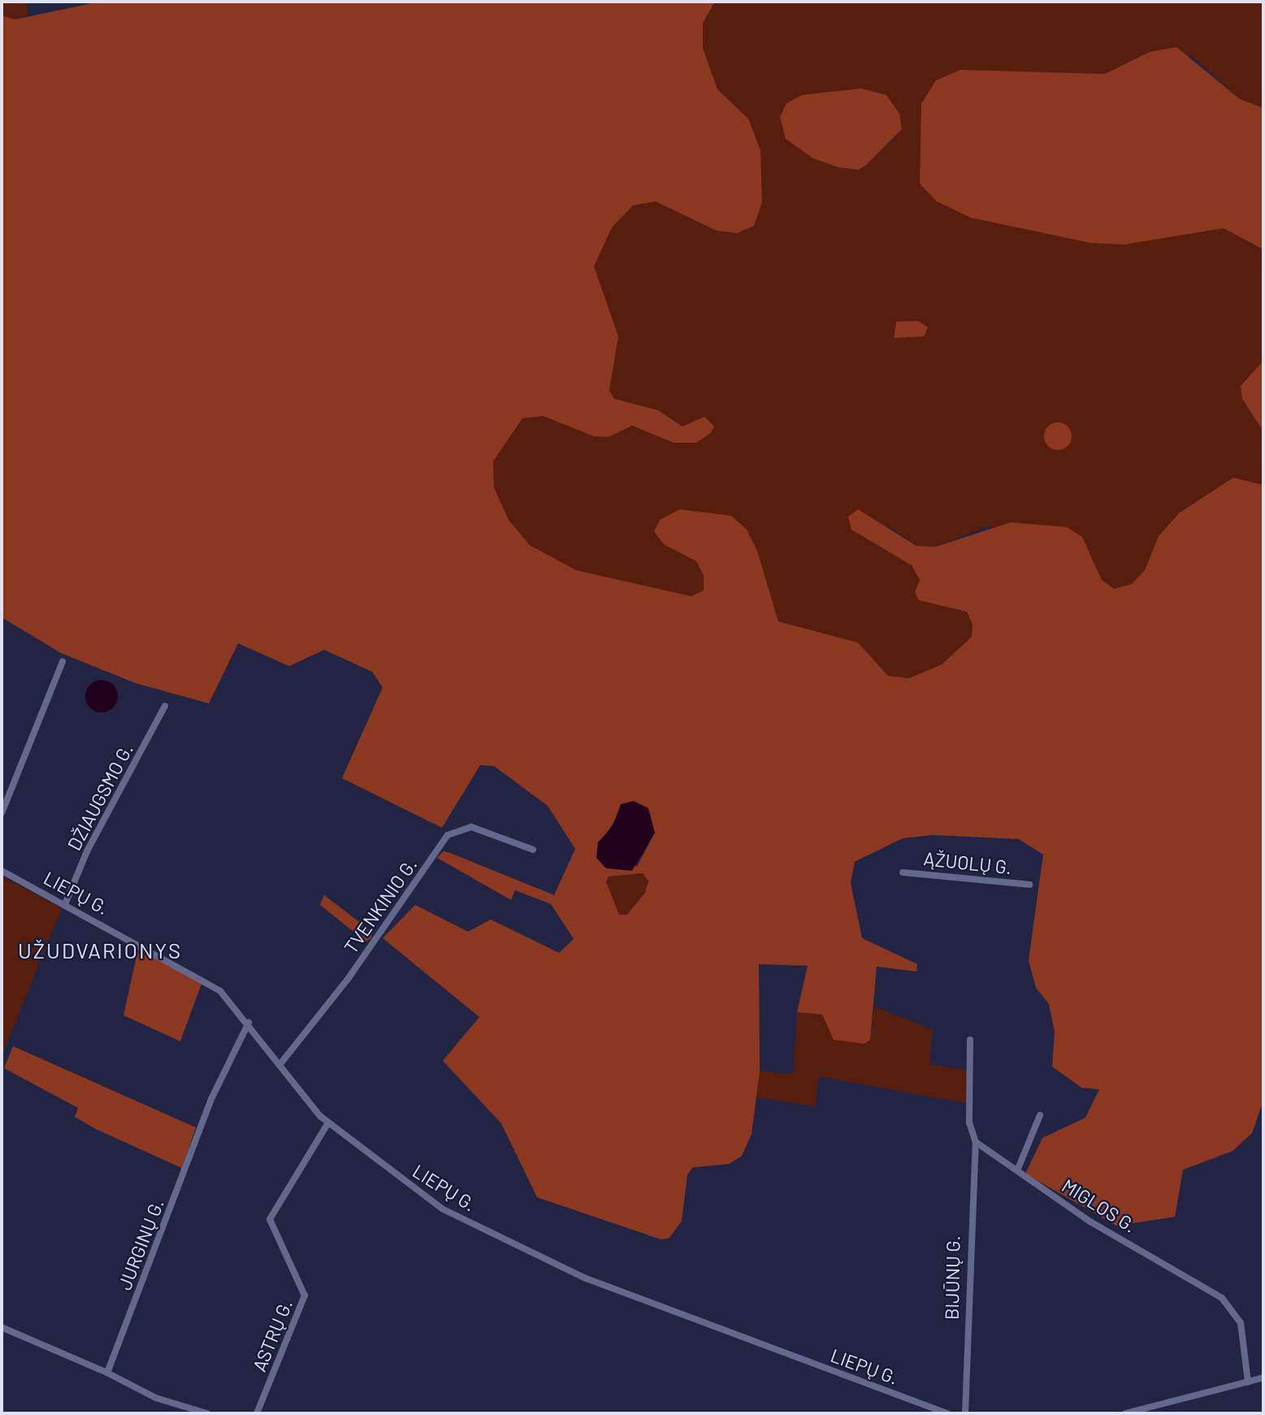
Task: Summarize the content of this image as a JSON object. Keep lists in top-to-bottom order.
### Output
{
  "streets": {
    "street": [
      "DŽIAUGSMO G.",
      "ĄŽUOLŲ G.",
      "LIEPŲ G.",
      "TVENKINIO G.",
      "MIGLOS G.",
      "JURGINŲ G.",
      "BIJŪNŲ G.",
      "ASTRŲ G."
    ]
  },
  "crossings": [
    ["DŽIAUGSMO G.", "LIEPŲ G."],
    ["LIEPŲ G.", "TVENKINIO G."],
    ["LIEPŲ G.", "JURGINŲ G."],
    ["LIEPŲ G.", "ASTRŲ G."],
    ["MIGLOS G.", "BIJŪNŲ G."]
  ],
  "districts": ["UŽUDVARIONYS"]
}
